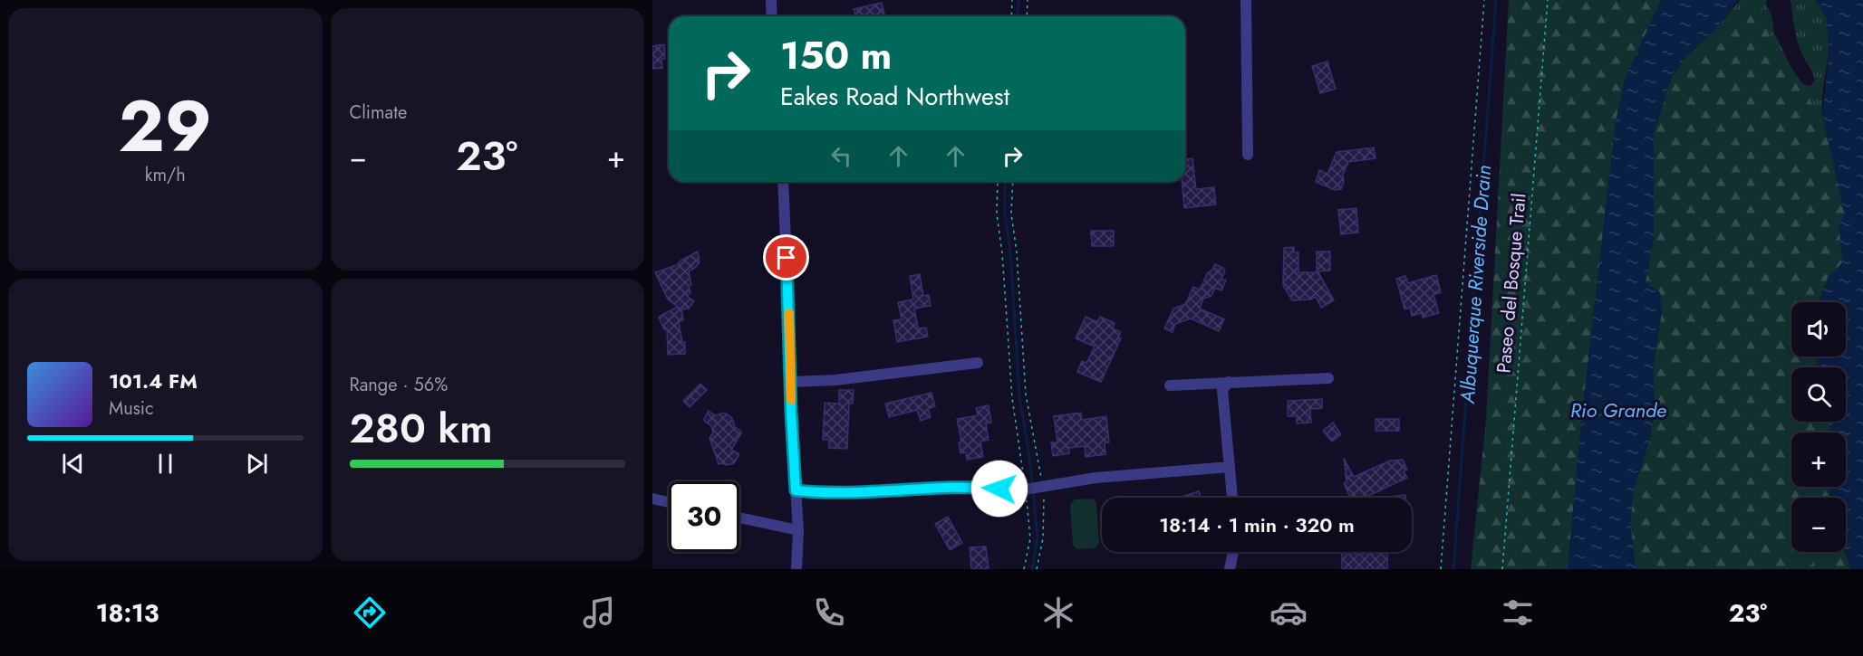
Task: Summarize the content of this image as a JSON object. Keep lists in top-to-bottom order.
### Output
{
  "streets": {
    "path": ["Paseo del Bosque Trail"]
  },
  "water": ["Albuquerque Riverside Drain", "Rio Grande"],
  "page": {
    "tile": [
      ["29", "km/h"],
      "Climate",
      ["Range · 56%", "280 km"]
    ],
    "turn": ["150 m", "Eakes Road Northwest"],
    "heat": ["−", "23°", "+"],
    "map_buttons": ["+", "−"],
    "song": ["101.4 FM", "Music"],
    "limit": "30",
    "trip": "18:14 · 1 min · 320 m",
    "tabs": ["18:13", "23°"]
  }
}
